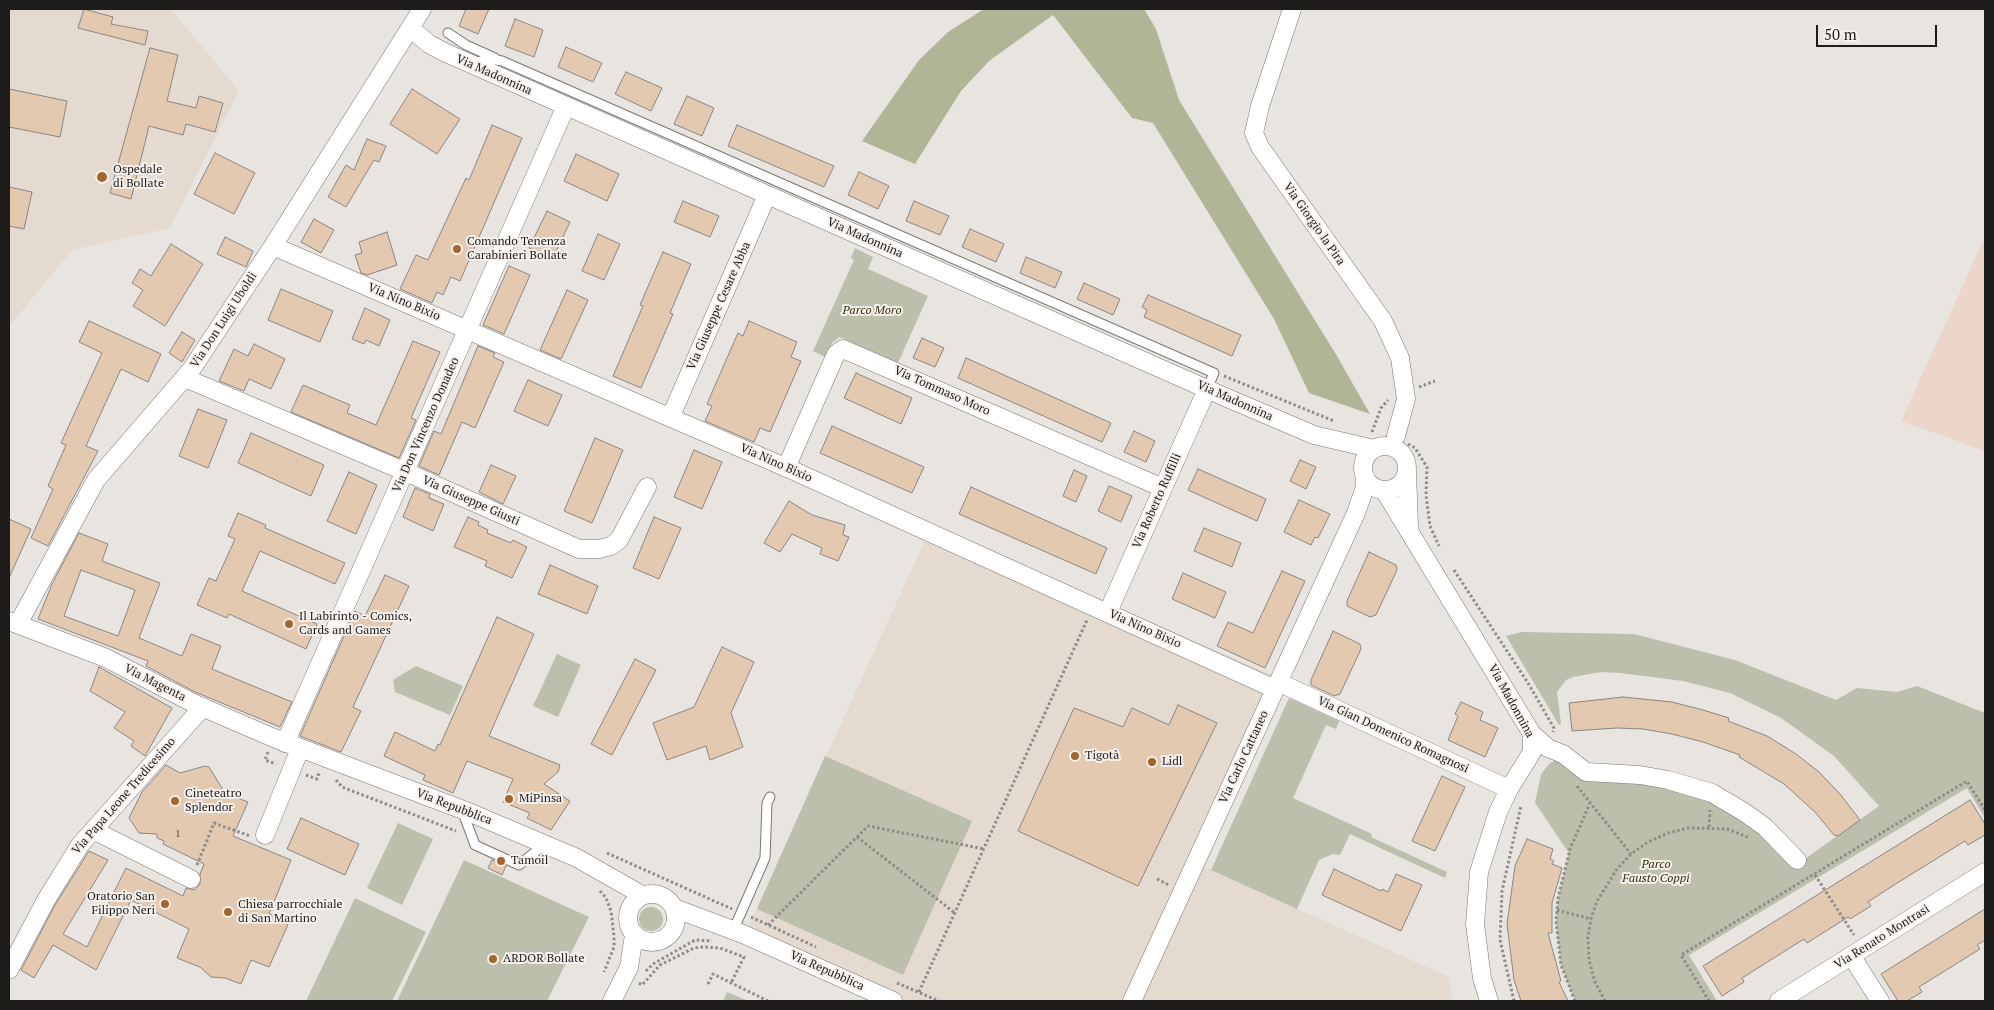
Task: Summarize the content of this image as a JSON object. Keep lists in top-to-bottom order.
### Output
{
  "streets": {
    "street": [
      "Via Madonnina",
      "Via Giorgio la Pira",
      "Via Nino Bixio",
      "Via Giuseppe Cesare Abba",
      "Via Don Luigi Uboldi",
      "Via Tommaso Moro",
      "Via Don Vincenzo Donadeo",
      "Via Giuseppe Giusti",
      "Via Roberto Ruffilli",
      "Via Magenta",
      "Via Gian Domenico Romagnosi",
      "Via Carlo Cattaneo",
      "Via Papa Leone Tredicesimo",
      "Via Repubblica",
      "Via Renato Montrasi"
    ]
  },
  "crossings": [
    ["Via Madonnina", "Via Giuseppe Cesare Abba"],
    ["Via Madonnina", "Via Don Luigi Uboldi"],
    ["Via Madonnina", "Via Don Vincenzo Donadeo"],
    ["Via Madonnina", "Via Roberto Ruffilli"],
    ["Via Madonnina", "Via Gian Domenico Romagnosi"],
    ["Via Madonnina", "Via Carlo Cattaneo"],
    ["Via Nino Bixio", "Via Giuseppe Cesare Abba"],
    ["Via Nino Bixio", "Via Don Luigi Uboldi"],
    ["Via Nino Bixio", "Via Tommaso Moro"],
    ["Via Nino Bixio", "Via Don Vincenzo Donadeo"],
    ["Via Nino Bixio", "Via Roberto Ruffilli"],
    ["Via Nino Bixio", "Via Gian Domenico Romagnosi"],
    ["Via Nino Bixio", "Via Carlo Cattaneo"],
    ["Via Don Luigi Uboldi", "Via Giuseppe Giusti"],
    ["Via Don Luigi Uboldi", "Via Magenta"],
    ["Via Tommaso Moro", "Via Roberto Ruffilli"],
    ["Via Don Vincenzo Donadeo", "Via Giuseppe Giusti"],
    ["Via Don Vincenzo Donadeo", "Via Magenta"],
    ["Via Don Vincenzo Donadeo", "Via Repubblica"],
    ["Via Magenta", "Via Papa Leone Tredicesimo"],
    ["Via Magenta", "Via Repubblica"],
    ["Via Gian Domenico Romagnosi", "Via Carlo Cattaneo"]
  ],
  "parks": ["Parco Moro", "Parco Fausto Coppi"],
  "places": [
    "Ospedale di Bollate",
    "Comando Tenenza Carabinieri Bollate",
    "Il Labirinto - Comics, Cards and Games",
    "Tigotà",
    "Lidl",
    "MiPinsa",
    "Cineteatro Splendor",
    "Tamoil",
    "Oratorio San Filippo Neri",
    "Chiesa parrocchiale di San Martino",
    "ARDOR Bollate"
  ],
  "house_numbers": ["1"],
  "scale_bar": "50 m"
}
